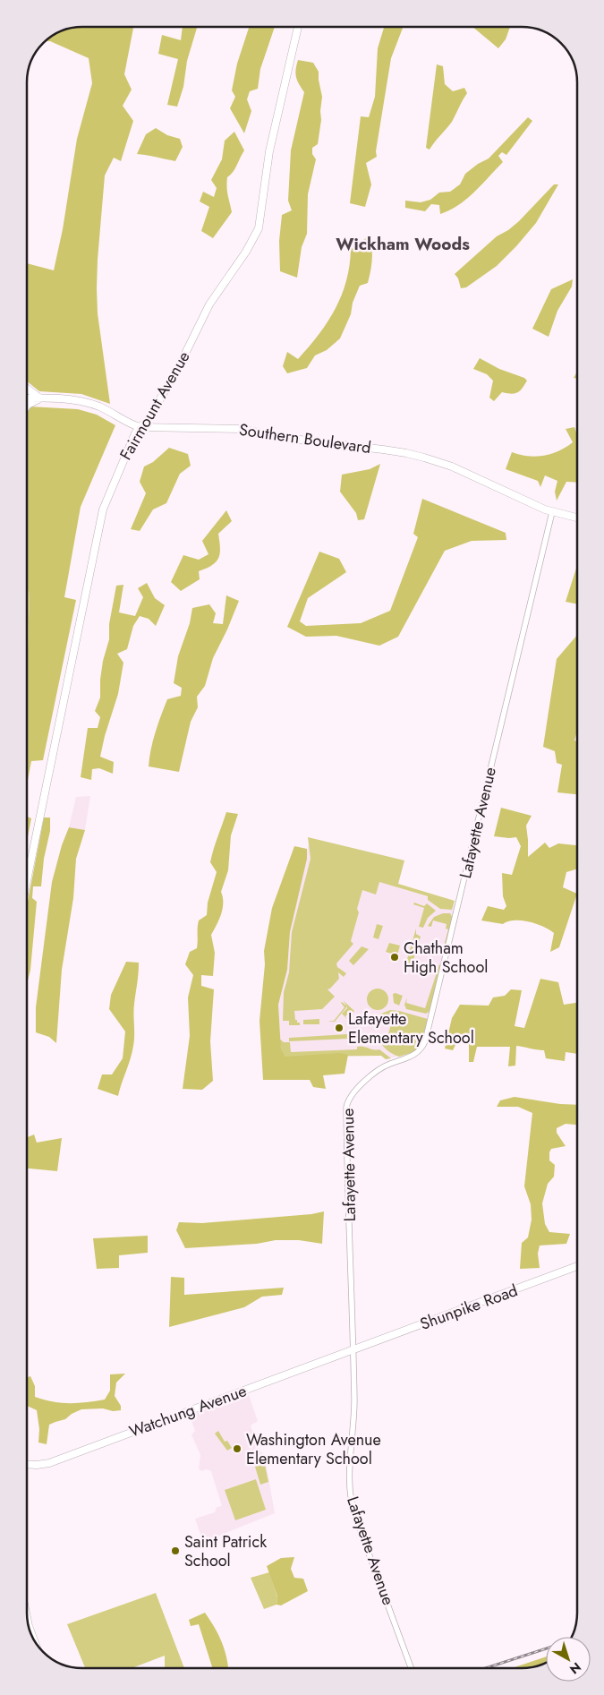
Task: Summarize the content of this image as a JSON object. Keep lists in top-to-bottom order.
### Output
{
  "streets": {
    "main road": [
      "Fairmount Avenue",
      "Southern Boulevard",
      "Shunpike Road",
      "Watchung Avenue"
    ],
    "street": ["Lafayette Avenue"]
  },
  "crossings": [
    ["Fairmount Avenue", "Southern Boulevard"],
    ["Southern Boulevard", "Lafayette Avenue"],
    ["Lafayette Avenue", "Shunpike Road"],
    ["Lafayette Avenue", "Watchung Avenue"],
    ["Shunpike Road", "Watchung Avenue"]
  ],
  "districts": ["Wickham Woods"],
  "places": [
    "Chatham High School",
    "Lafayette Elementary School",
    "Washington Avenue Elementary School",
    "Saint Patrick School"
  ],
  "north": "bottom right"
}
